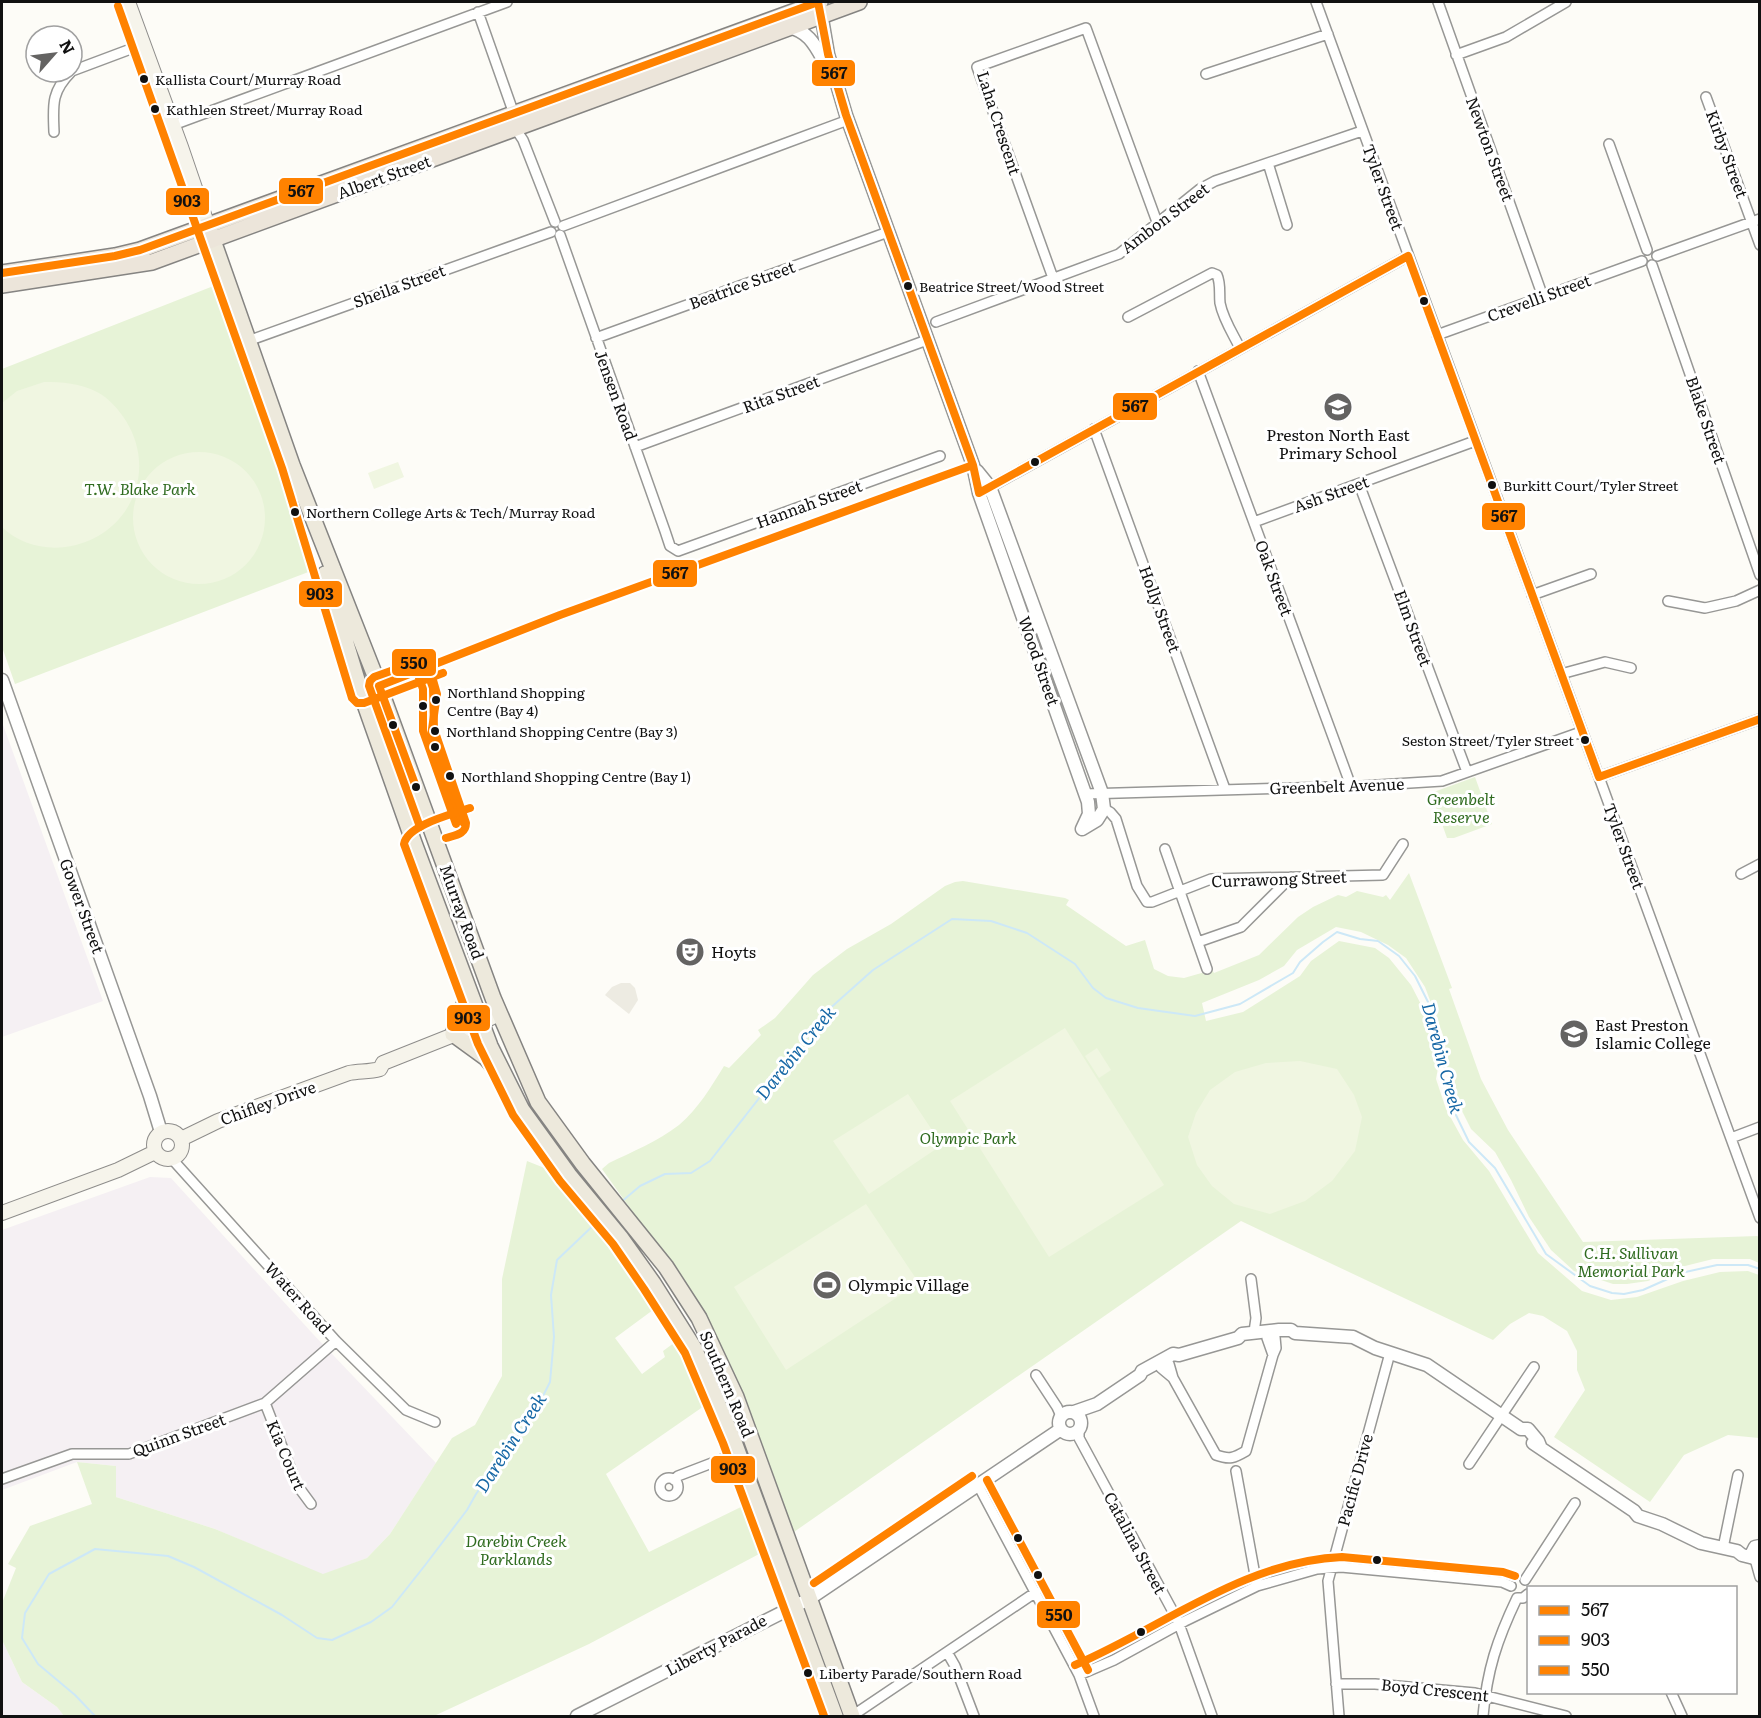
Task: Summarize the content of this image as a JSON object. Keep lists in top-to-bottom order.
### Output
{
  "streets": {
    "highway": ["Albert Street"],
    "main road": ["Murray Road", "Chifley Drive", "Southern Road"],
    "street": [
      "Laha Crescent",
      "Newton Street",
      "Kirby Street",
      "Tyler Street",
      "Ambon Street",
      "Beatrice Street",
      "Sheila Street",
      "Crevelli Street",
      "Rita Street",
      "Jensen Road",
      "Blake Street",
      "Ash Street",
      "Hannah Street",
      "Oak Street",
      "Holly Street",
      "Elm Street",
      "Wood Street",
      "Greenbelt Avenue",
      "Currawong Street",
      "Gower Street",
      "Water Road",
      "Quinn Street",
      "Kia Court",
      "Pacific Drive",
      "Catalina Street",
      "Liberty Parade",
      "Boyd Crescent"
    ]
  },
  "crossings": [
    ["Laha Crescent", "Ambon Street"],
    ["Newton Street", "Crevelli Street"],
    ["Albert Street", "Jensen Road"],
    ["Albert Street", "Wood Street"],
    ["Albert Street", "Murray Road"],
    ["Tyler Street", "Ambon Street"],
    ["Tyler Street", "Crevelli Street"],
    ["Tyler Street", "Ash Street"],
    ["Tyler Street", "Greenbelt Avenue"],
    ["Beatrice Street", "Jensen Road"],
    ["Beatrice Street", "Wood Street"],
    ["Sheila Street", "Jensen Road"],
    ["Sheila Street", "Wood Street"],
    ["Sheila Street", "Murray Road"],
    ["Crevelli Street", "Blake Street"],
    ["Rita Street", "Jensen Road"],
    ["Rita Street", "Wood Street"],
    ["Jensen Road", "Hannah Street"],
    ["Ash Street", "Oak Street"],
    ["Ash Street", "Elm Street"],
    ["Oak Street", "Greenbelt Avenue"],
    ["Holly Street", "Greenbelt Avenue"],
    ["Elm Street", "Greenbelt Avenue"],
    ["Wood Street", "Greenbelt Avenue"],
    ["Wood Street", "Currawong Street"],
    ["Gower Street", "Chifley Drive"],
    ["Gower Street", "Water Road"],
    ["Murray Road", "Chifley Drive"],
    ["Murray Road", "Southern Road"],
    ["Chifley Drive", "Water Road"],
    ["Water Road", "Quinn Street"],
    ["Southern Road", "Liberty Parade"],
    ["Quinn Street", "Kia Court"],
    ["Pacific Drive", "Liberty Parade"],
    ["Pacific Drive", "Boyd Crescent"],
    ["Catalina Street", "Liberty Parade"]
  ],
  "water": ["Darebin Creek"],
  "parks": [
    "T.W. Blake Park",
    "Greenbelt Reserve",
    "Olympic Park",
    "C.H. Sullivan Memorial Park",
    "Darebin Creek Parklands"
  ],
  "places": {
    "other": [
      "Kallista Court/Murray Road",
      "Kathleen Street/Murray Road",
      "Beatrice Street/Wood Street",
      "Burkitt Court/Tyler Street",
      "Northern College Arts & Tech/Murray Road",
      "Northland Shopping Centre (Bay 4)",
      "Northland Shopping Centre (Bay 3)",
      "Seston Street/Tyler Street",
      "Northland Shopping Centre (Bay 1)",
      "Liberty Parade/Southern Road"
    ],
    "school or university": ["Preston North East Primary School", "East Preston Islamic College"],
    "theatre": ["Hoyts"],
    "sports": ["Olympic Village"]
  },
  "lines": ["transit line 567", "transit line 903", "transit line 550"],
  "legend": ["567", "903", "550"],
  "north": "top right"
}
